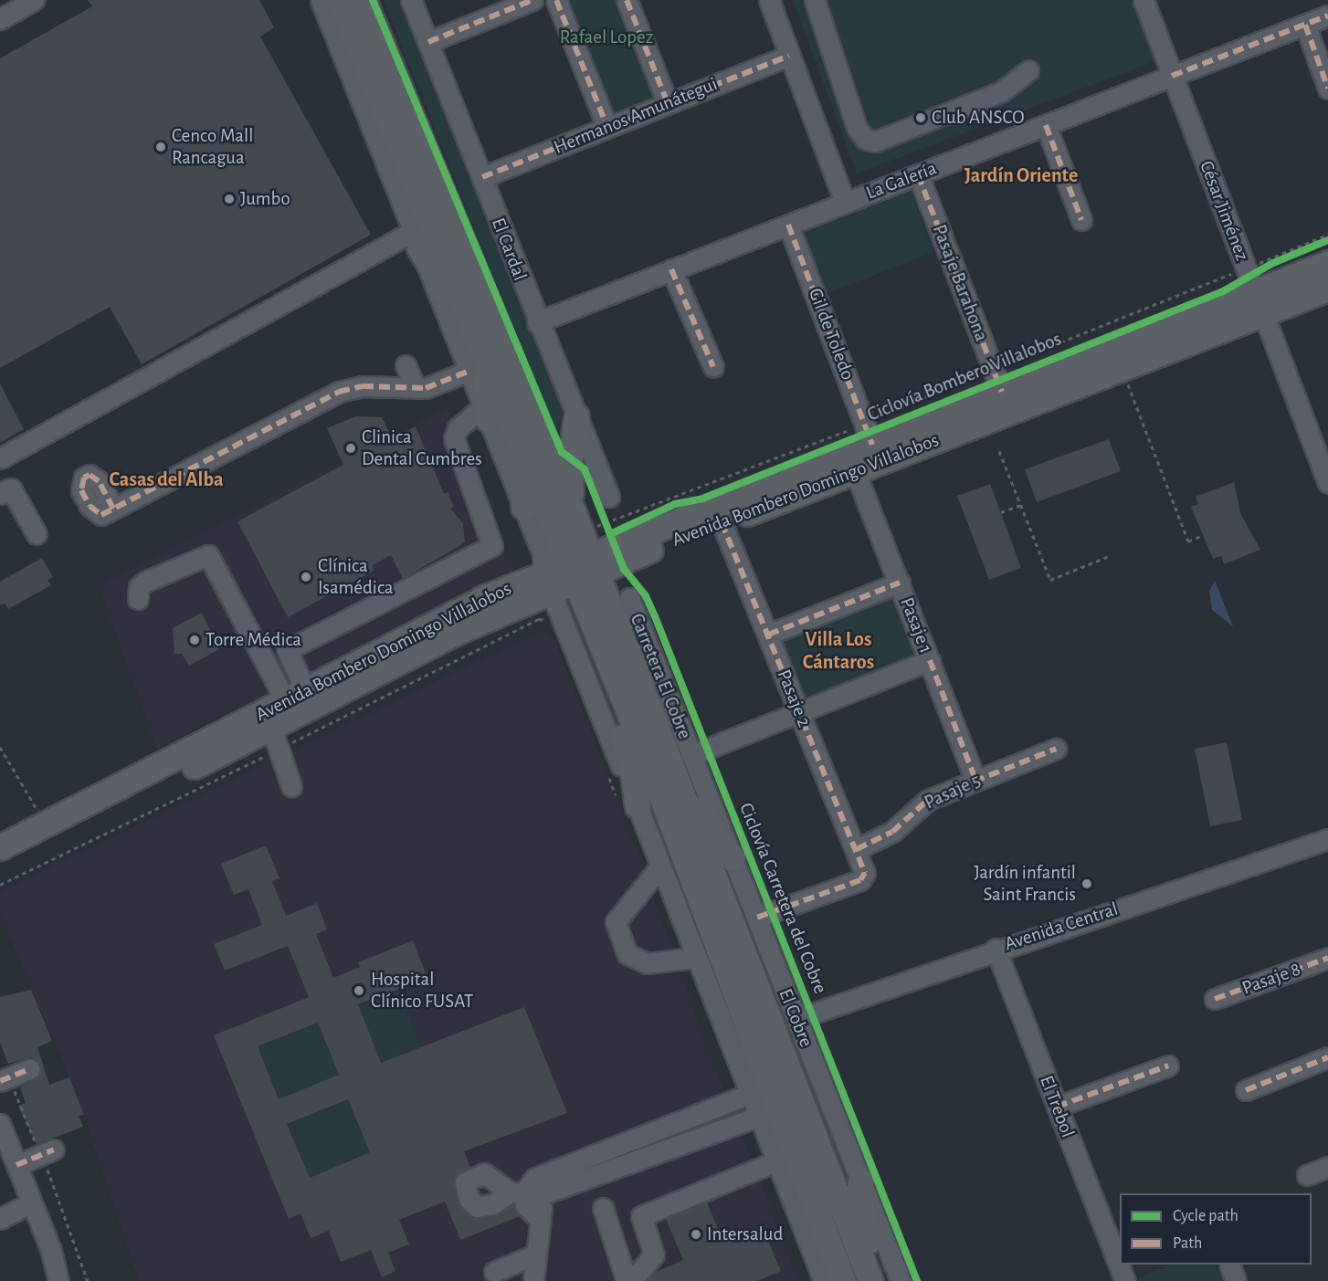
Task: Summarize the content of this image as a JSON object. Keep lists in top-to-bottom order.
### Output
{
  "streets": {
    "main road": ["Avenida Bombero Domingo Villalobos"],
    "street": [
      "Hermanos Amunátegui",
      "La Galería",
      "César Jiménez",
      "El Cardal",
      "Pasaje Barahona",
      "Gil de Toledo",
      "Pasaje 1",
      "Carretera El Cobre",
      "Pasaje 2",
      "Pasaje 5",
      "Avenida Central",
      "Pasaje 8",
      "El Cobre",
      "El Trebol"
    ],
    "cycle path": ["Ciclovía Bombero Villalobos", "Ciclovía Carretera del Cobre"]
  },
  "crossings": [
    ["Hermanos Amunátegui", "El Cardal"],
    ["La Galería", "César Jiménez"],
    ["La Galería", "El Cardal"],
    ["La Galería", "Pasaje Barahona"],
    ["La Galería", "Gil de Toledo"],
    ["César Jiménez", "Avenida Bombero Domingo Villalobos"],
    ["Pasaje Barahona", "Avenida Bombero Domingo Villalobos"],
    ["Gil de Toledo", "Avenida Bombero Domingo Villalobos"],
    ["Avenida Bombero Domingo Villalobos", "Pasaje 1"],
    ["Avenida Bombero Domingo Villalobos", "Pasaje 2"],
    ["Pasaje 1", "Pasaje 5"],
    ["Carretera El Cobre", "El Cobre"],
    ["Pasaje 2", "Pasaje 5"],
    ["Pasaje 2", "El Cobre"],
    ["Avenida Central", "El Cobre"],
    ["Avenida Central", "El Trebol"]
  ],
  "districts": ["Jardín Oriente", "Casas del Alba", "Villa Los Cántaros"],
  "parks": ["Rafael Lopez"],
  "places": [
    "Club ANSCO",
    "Cenco Mall Rancagua",
    "Jumbo",
    "Clinica Dental Cumbres",
    "Clínica Isamédica",
    "Torre Médica",
    "Jardín infantil Saint Francis",
    "Hospital Clínico FUSAT",
    "Intersalud"
  ],
  "legend": ["Cycle path", "Path"]
}
